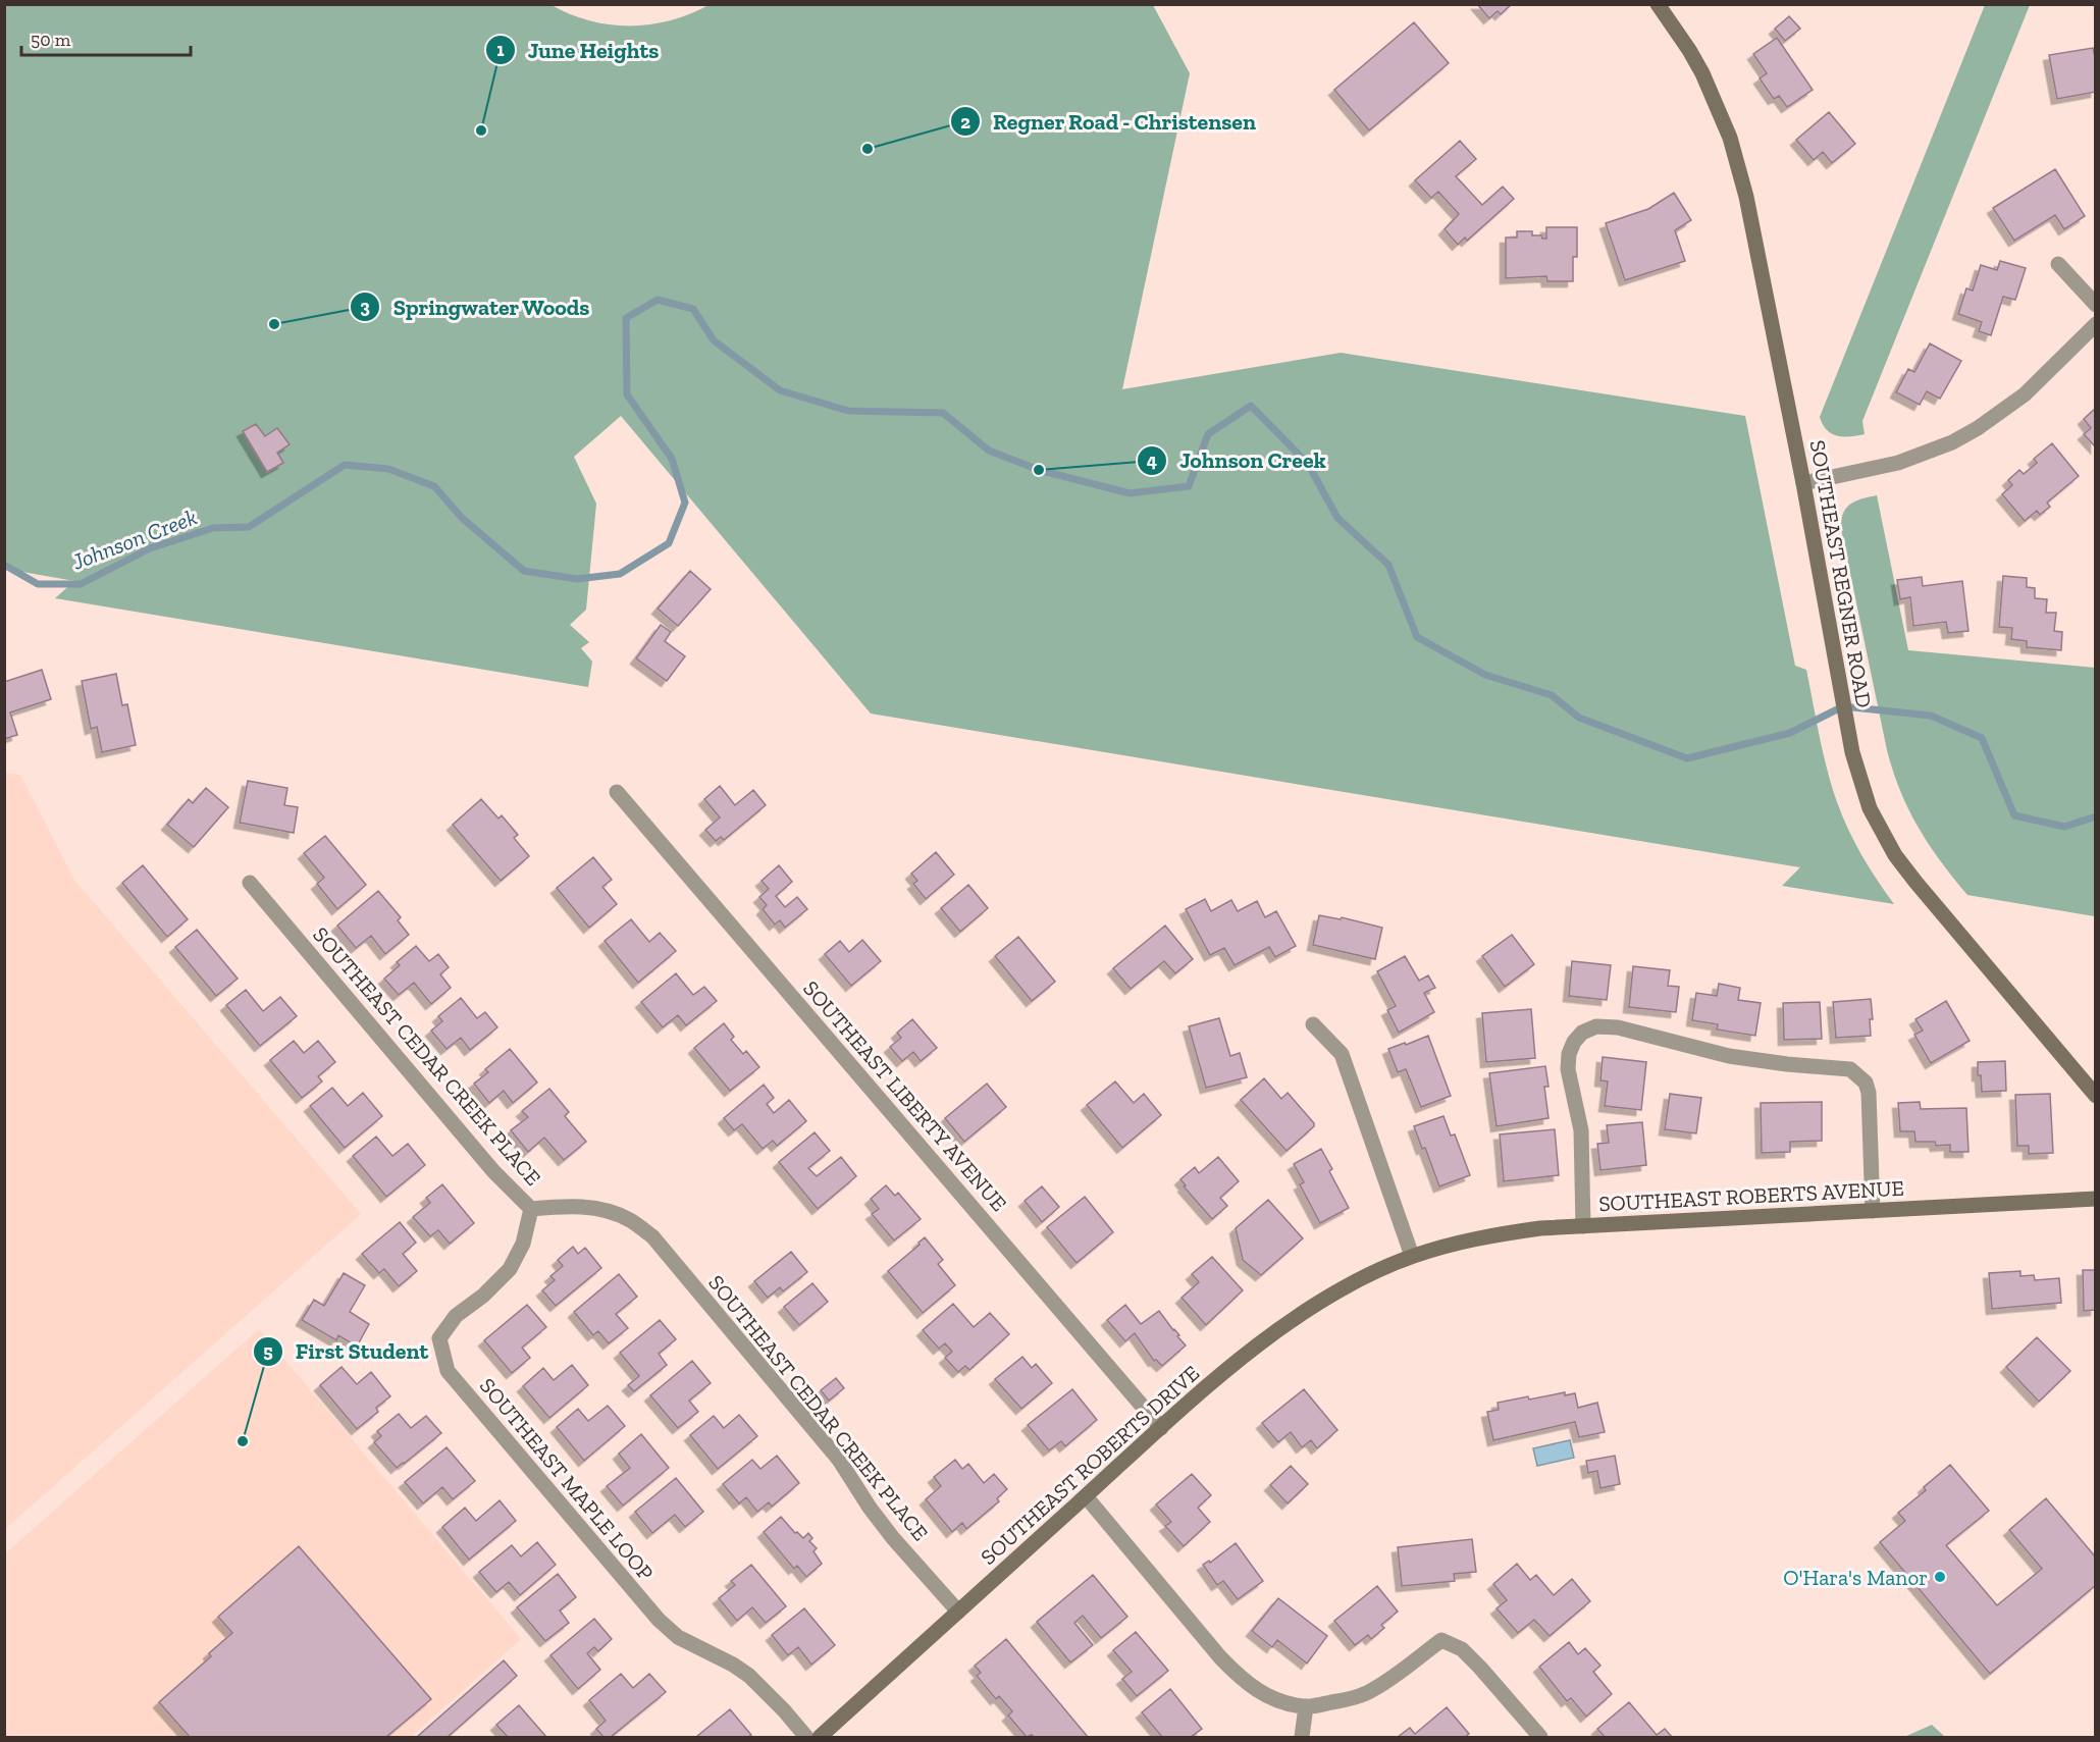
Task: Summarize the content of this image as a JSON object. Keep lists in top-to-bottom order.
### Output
{
  "streets": {
    "street": [
      "SOUTHEAST REGNER ROAD",
      "SOUTHEAST CEDAR CREEK PLACE",
      "SOUTHEAST LIBERTY AVENUE",
      "SOUTHEAST ROBERTS AVENUE",
      "SOUTHEAST ROBERTS DRIVE",
      "SOUTHEAST MAPLE LOOP"
    ]
  },
  "crossings": [
    ["SOUTHEAST CEDAR CREEK PLACE", "SOUTHEAST ROBERTS DRIVE"],
    ["SOUTHEAST CEDAR CREEK PLACE", "SOUTHEAST MAPLE LOOP"],
    ["SOUTHEAST LIBERTY AVENUE", "SOUTHEAST ROBERTS DRIVE"],
    ["SOUTHEAST ROBERTS AVENUE", "SOUTHEAST ROBERTS DRIVE"]
  ],
  "water": ["Johnson Creek"],
  "places": [
    "June Heights",
    "Regner Road - Christensen",
    "Springwater Woods",
    "Johnson Creek",
    "First Student",
    "O'Hara's Manor"
  ],
  "scale_bar": "50 m"
}
